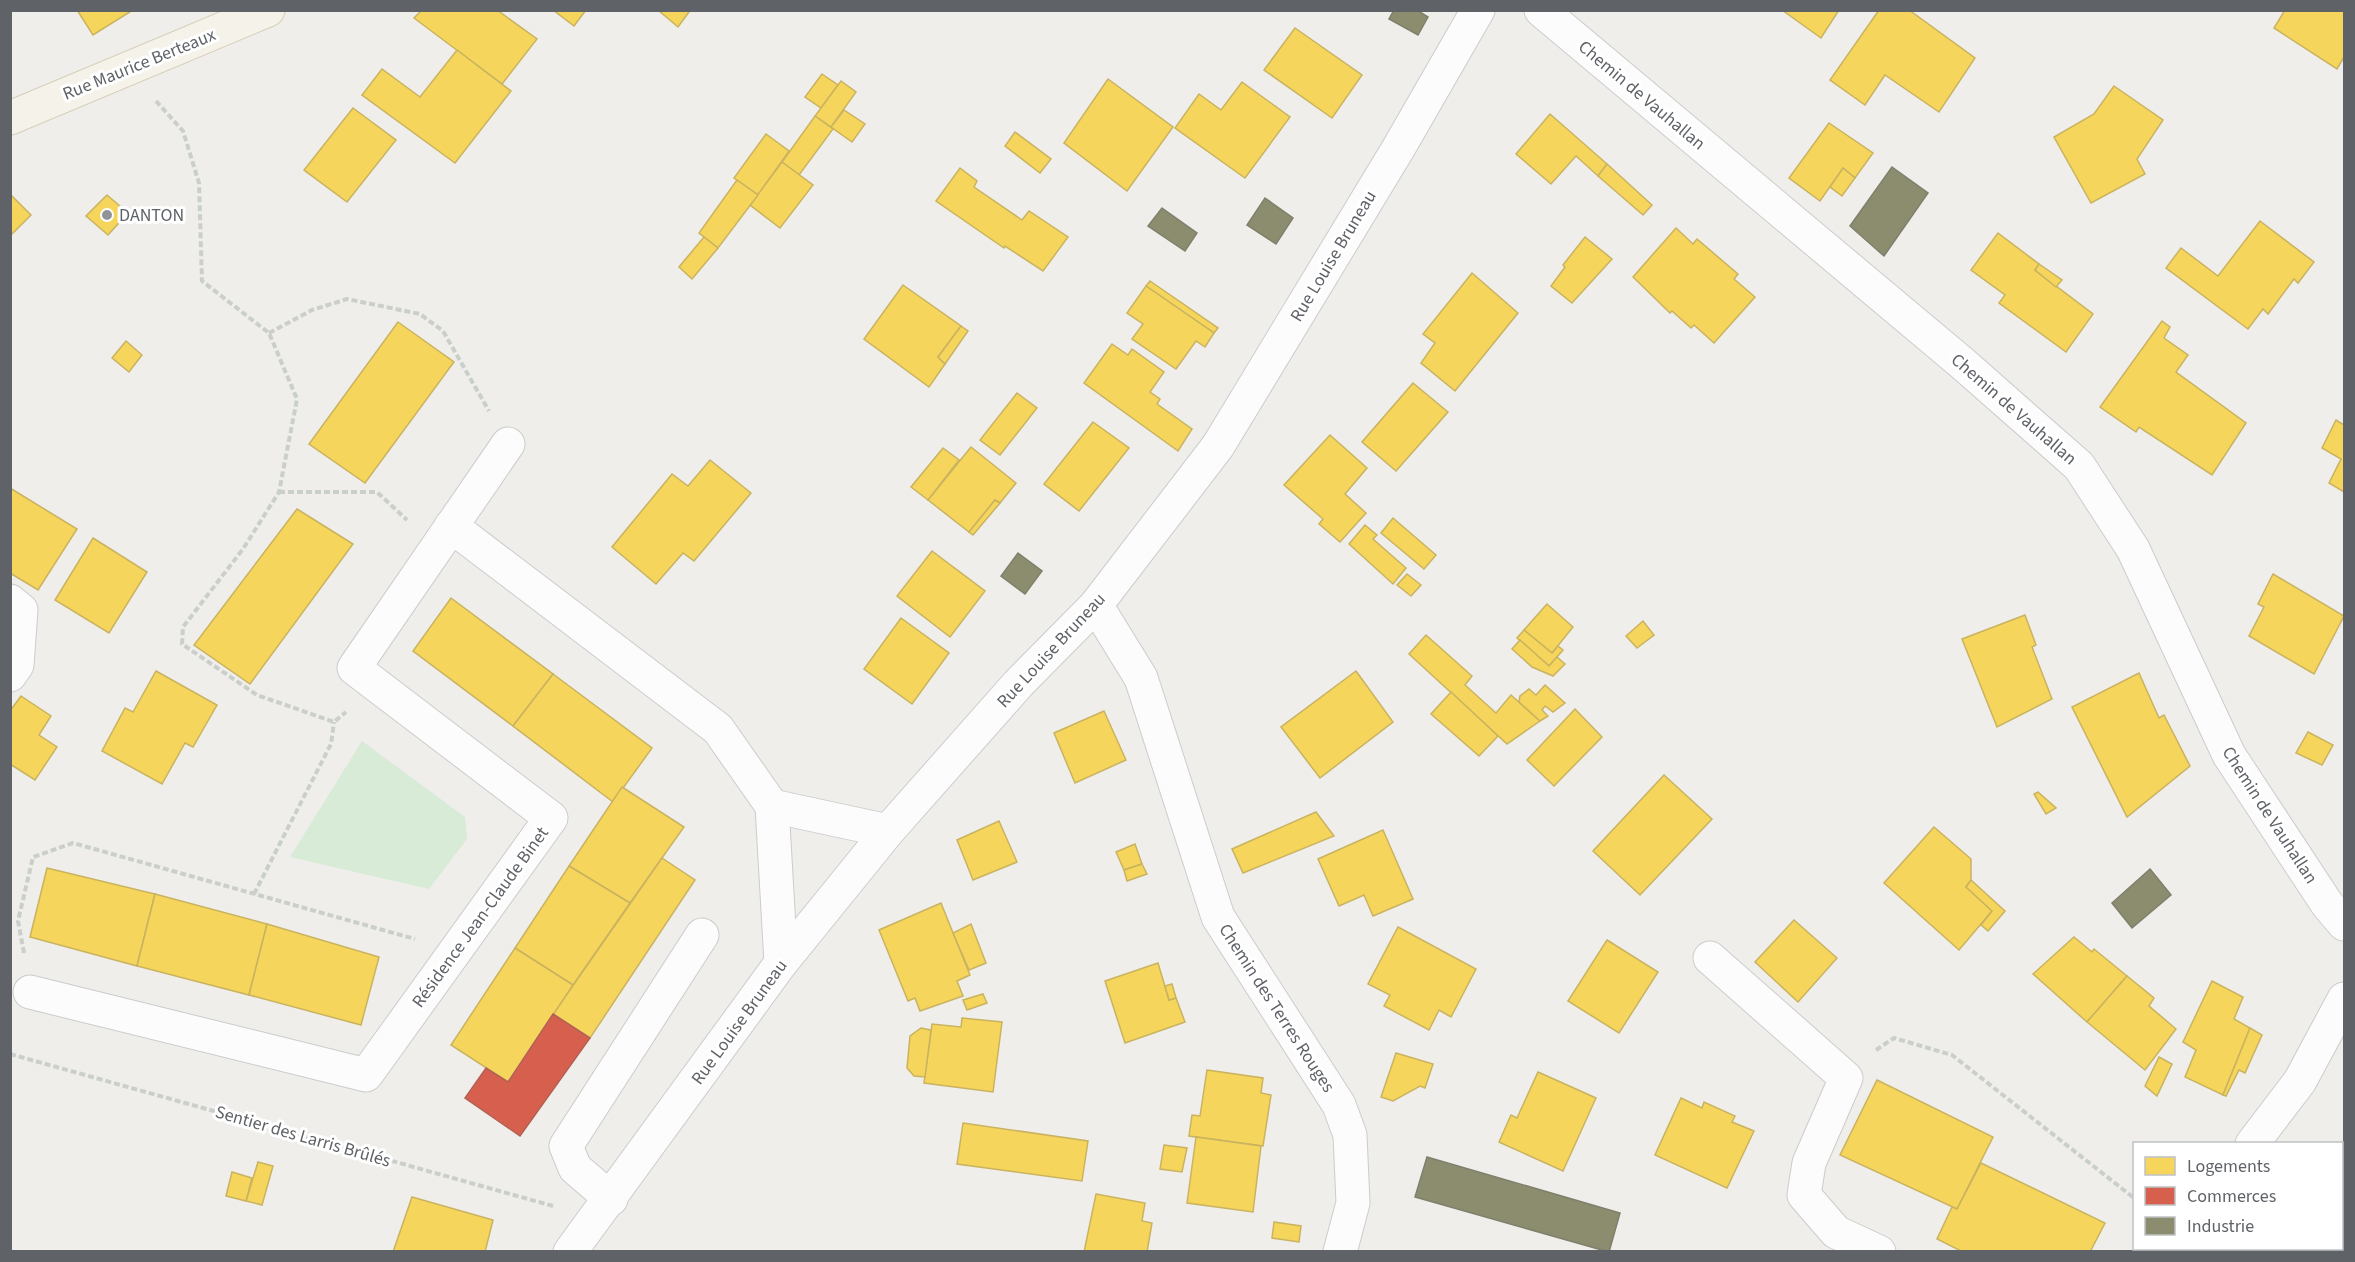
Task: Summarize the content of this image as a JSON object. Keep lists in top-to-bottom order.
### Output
{
  "streets": {
    "main road": ["Rue Maurice Berteaux"],
    "street": [
      "Chemin de Vauhallan",
      "Rue Louise Bruneau",
      "Résidence Jean-Claude Binet",
      "Chemin des Terres Rouges"
    ],
    "path": ["Sentier des Larris Brûlés"]
  },
  "crossings": [
    ["Rue Louise Bruneau", "Chemin des Terres Rouges"],
    ["Rue Louise Bruneau", "Sentier des Larris Brûlés"]
  ],
  "places": ["DANTON"],
  "legend": ["Logements", "Commerces", "Industrie"]
}
